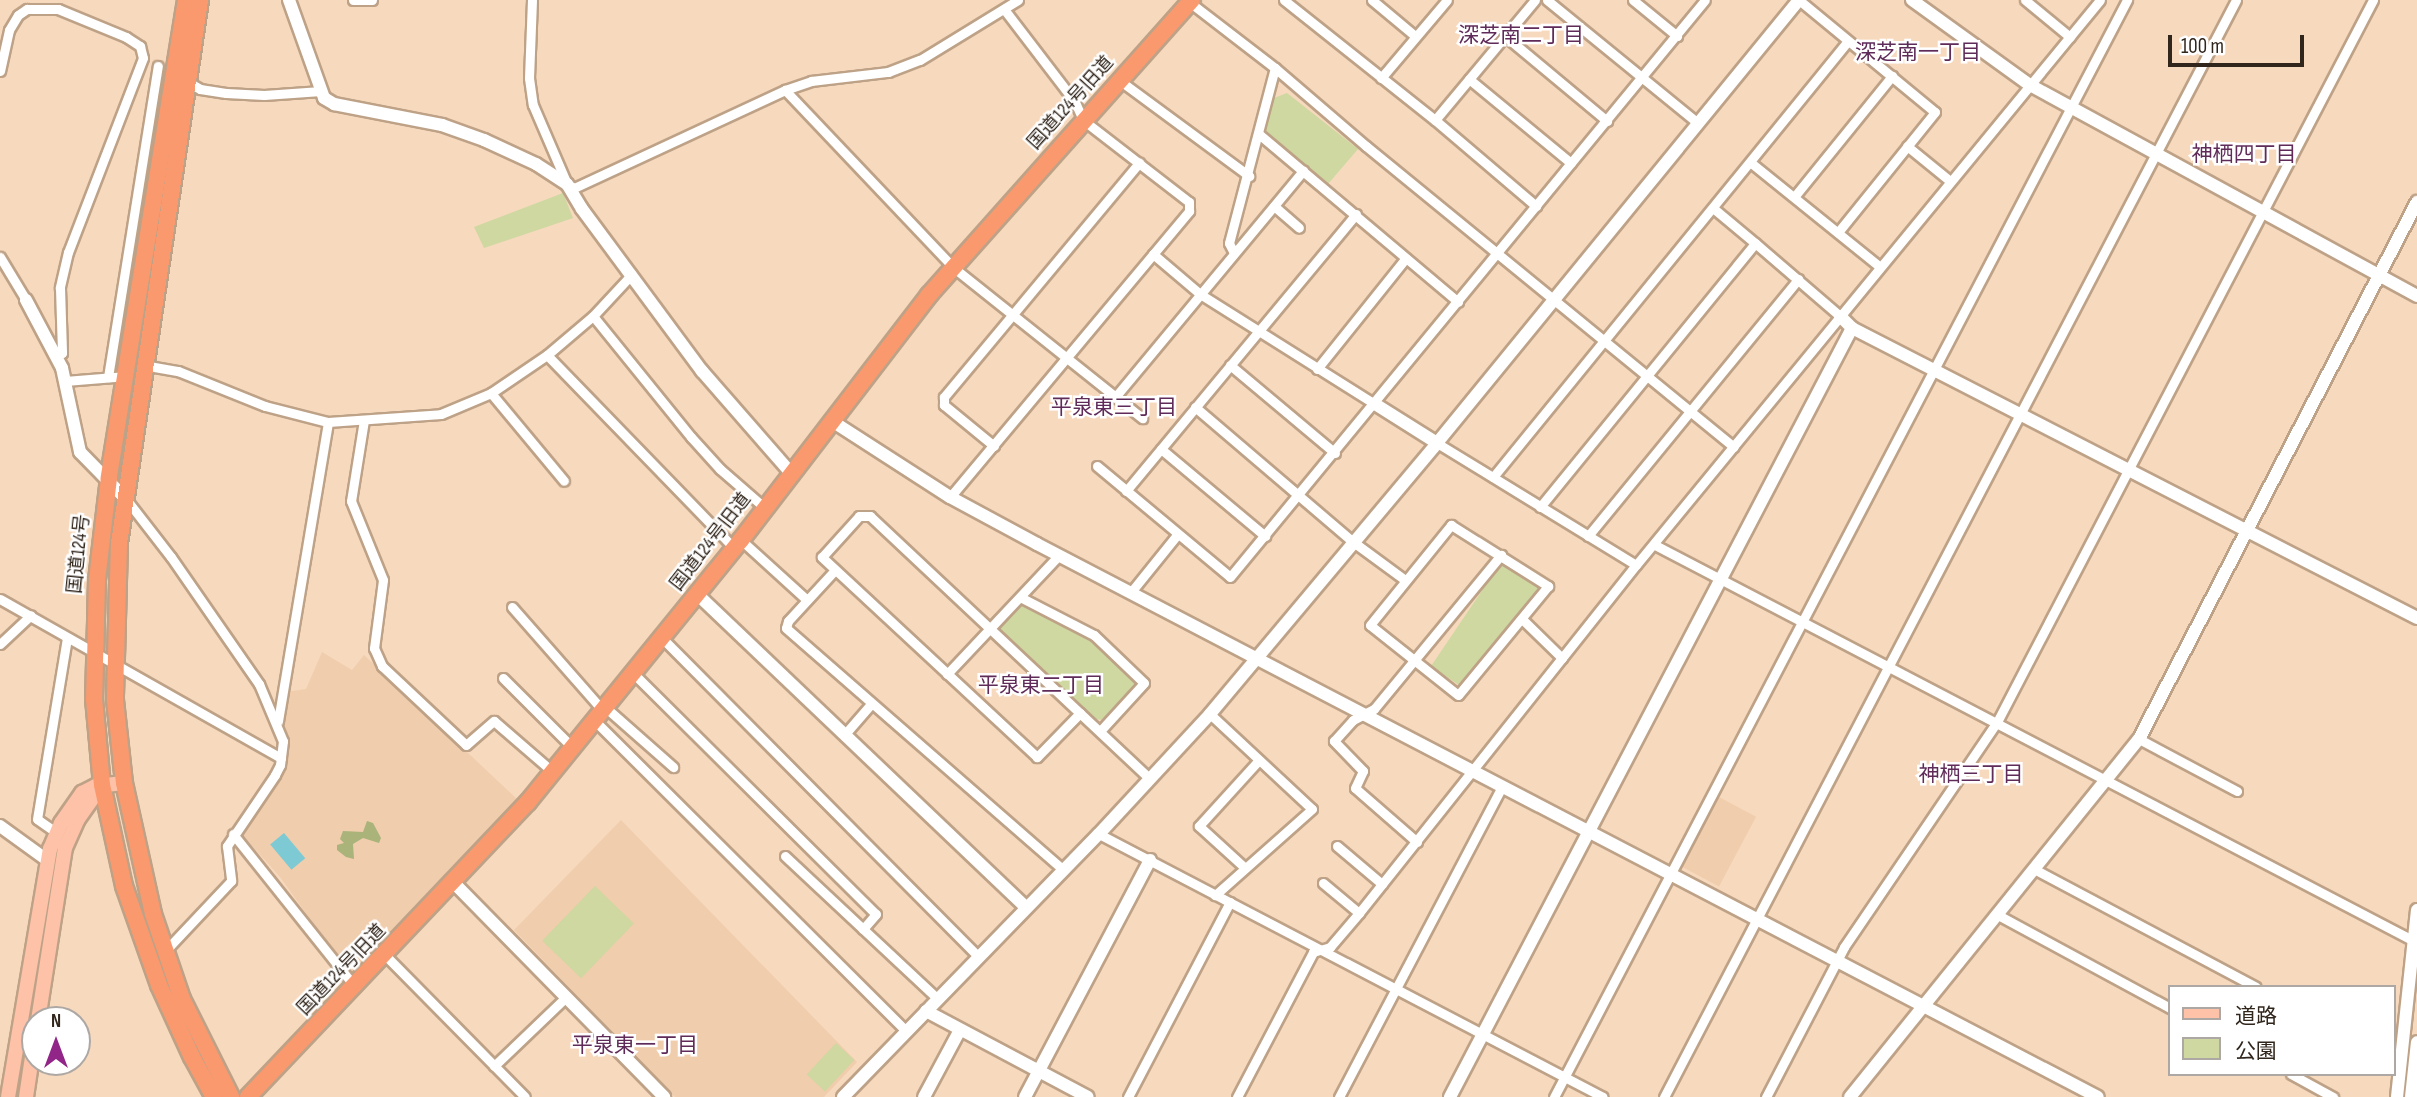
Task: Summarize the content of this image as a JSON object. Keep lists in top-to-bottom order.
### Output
{
  "streets": {
    "highway": ["国道124号旧道", "国道124号"]
  },
  "districts": [
    "深芝南二丁目",
    "深芝南一丁目",
    "神栖四丁目",
    "平泉東三丁目",
    "平泉東二丁目",
    "神栖三丁目",
    "平泉東一丁目"
  ],
  "legend": ["道路", "公園"],
  "scale_bar": "100 m",
  "north": "top"
}
